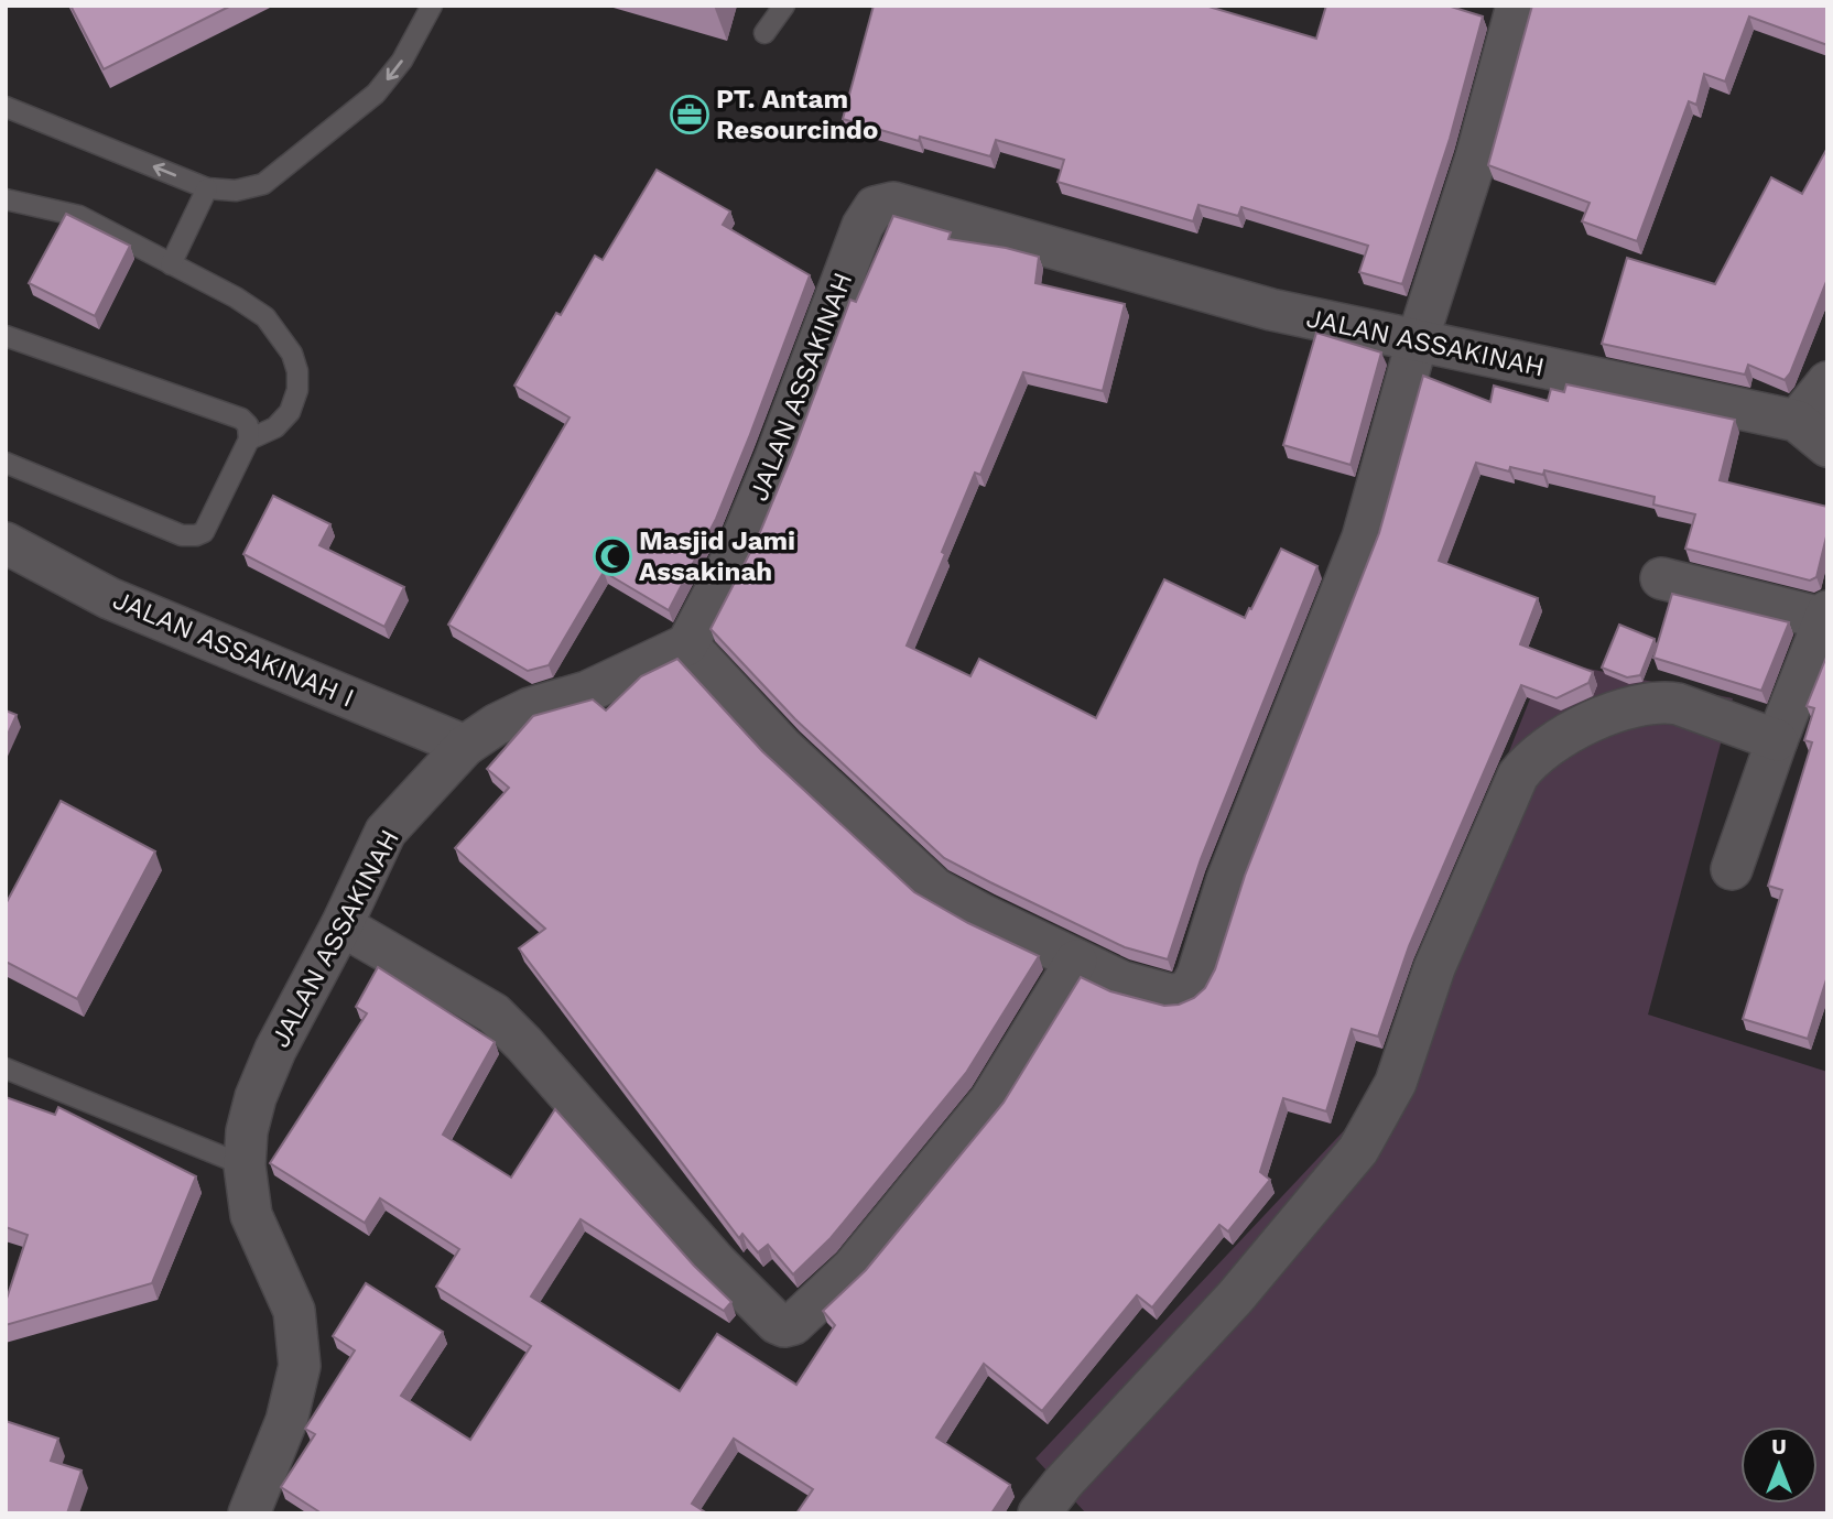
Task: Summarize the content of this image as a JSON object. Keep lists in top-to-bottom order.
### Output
{
  "streets": {
    "street": ["JALAN ASSAKINAH", "JALAN ASSAKINAH I"]
  },
  "crossings": [
    ["JALAN ASSAKINAH", "JALAN ASSAKINAH I"]
  ],
  "places": {
    "office": ["PT. Antam Resourcindo"],
    "mosque": ["Masjid Jami Assakinah"]
  },
  "north": "top"
}
